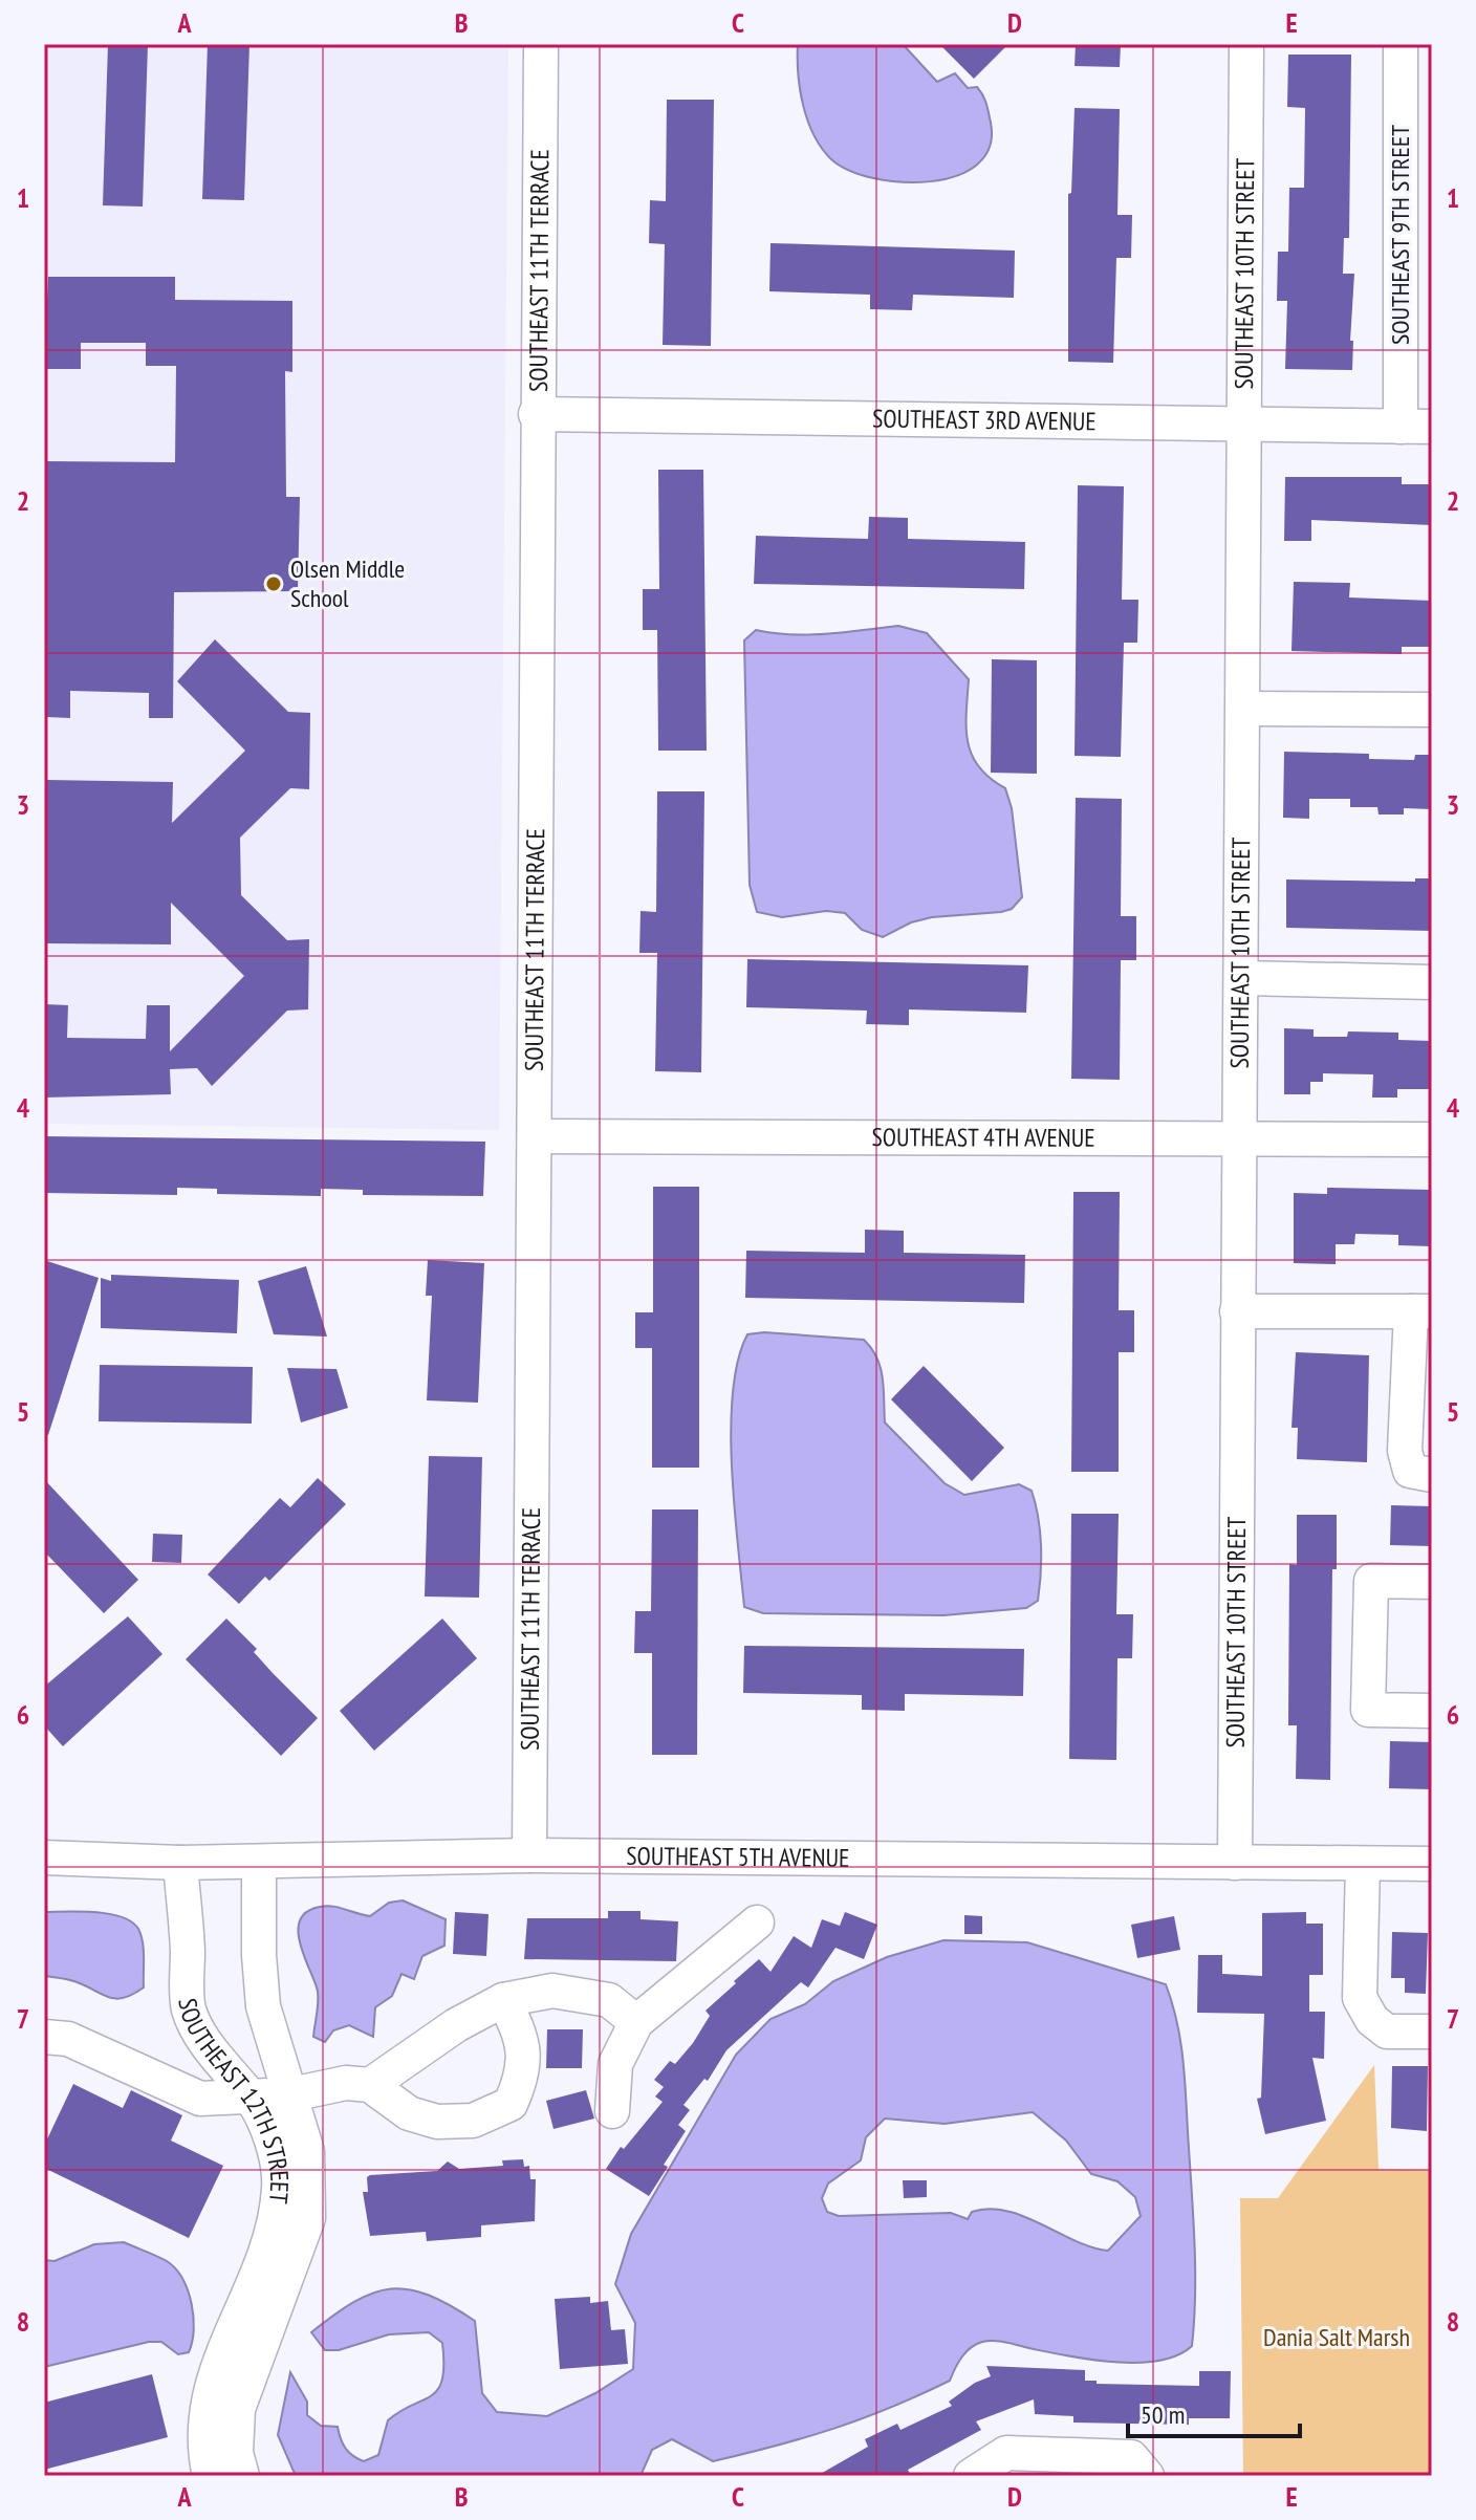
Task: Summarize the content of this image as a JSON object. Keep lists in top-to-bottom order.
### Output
{
  "streets": {
    "street": [
      "SOUTHEAST 9TH STREET",
      "SOUTHEAST 11TH TERRACE",
      "SOUTHEAST 10TH STREET",
      "SOUTHEAST 3RD AVENUE",
      "SOUTHEAST 4TH AVENUE",
      "SOUTHEAST 5TH AVENUE",
      "SOUTHEAST 12TH STREET"
    ]
  },
  "crossings": [
    ["SOUTHEAST 9TH STREET", "SOUTHEAST 3RD AVENUE"],
    ["SOUTHEAST 11TH TERRACE", "SOUTHEAST 3RD AVENUE"],
    ["SOUTHEAST 11TH TERRACE", "SOUTHEAST 4TH AVENUE"],
    ["SOUTHEAST 11TH TERRACE", "SOUTHEAST 5TH AVENUE"],
    ["SOUTHEAST 10TH STREET", "SOUTHEAST 3RD AVENUE"],
    ["SOUTHEAST 10TH STREET", "SOUTHEAST 4TH AVENUE"],
    ["SOUTHEAST 10TH STREET", "SOUTHEAST 5TH AVENUE"],
    ["SOUTHEAST 5TH AVENUE", "SOUTHEAST 12TH STREET"]
  ],
  "parks": ["Dania Salt Marsh"],
  "places": ["Olsen Middle School"],
  "scale_bar": "50 m",
  "grid": {
    "columns": [
      "A",
      "B",
      "C",
      "D",
      "E"
    ],
    "rows": [
      "1",
      "2",
      "3",
      "4",
      "5",
      "6",
      "7",
      "8"
    ]
  }
}
